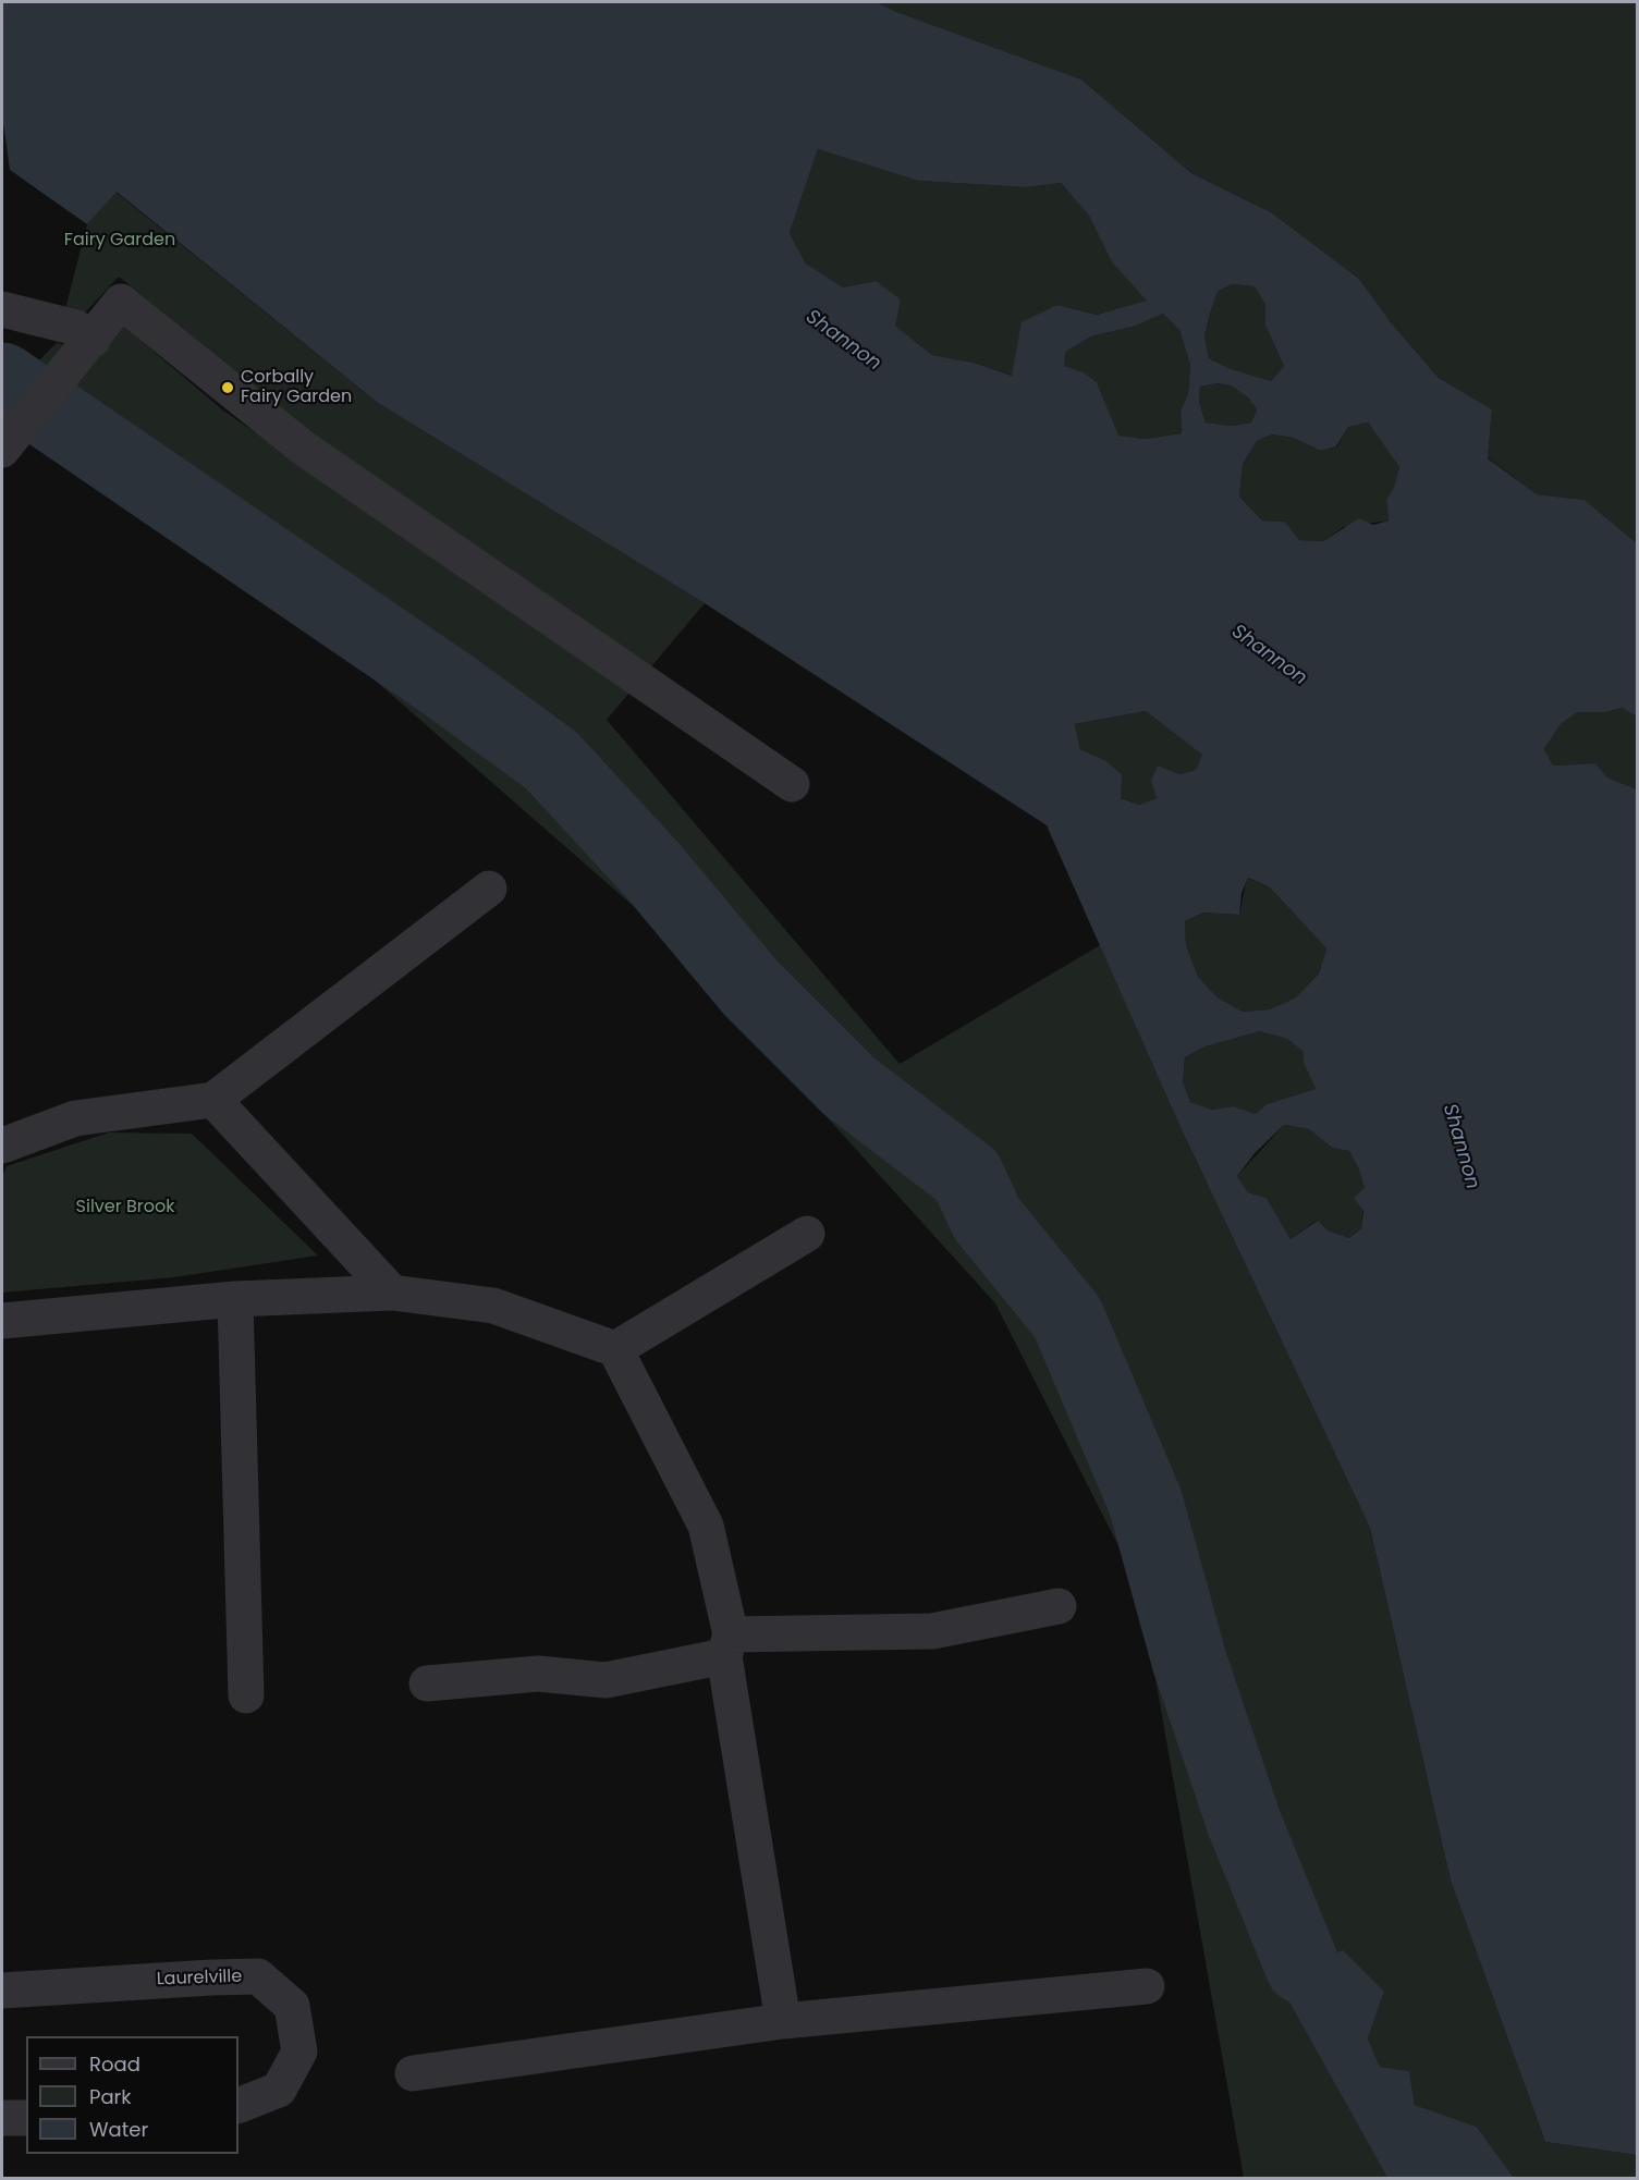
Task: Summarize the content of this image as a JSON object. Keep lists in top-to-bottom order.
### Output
{
  "streets": {
    "street": ["Laurelville"]
  },
  "water": ["Shannon"],
  "parks": ["Fairy Garden", "Silver Brook"],
  "places": ["Corbally Fairy Garden"],
  "legend": ["Road", "Park", "Water"]
}
